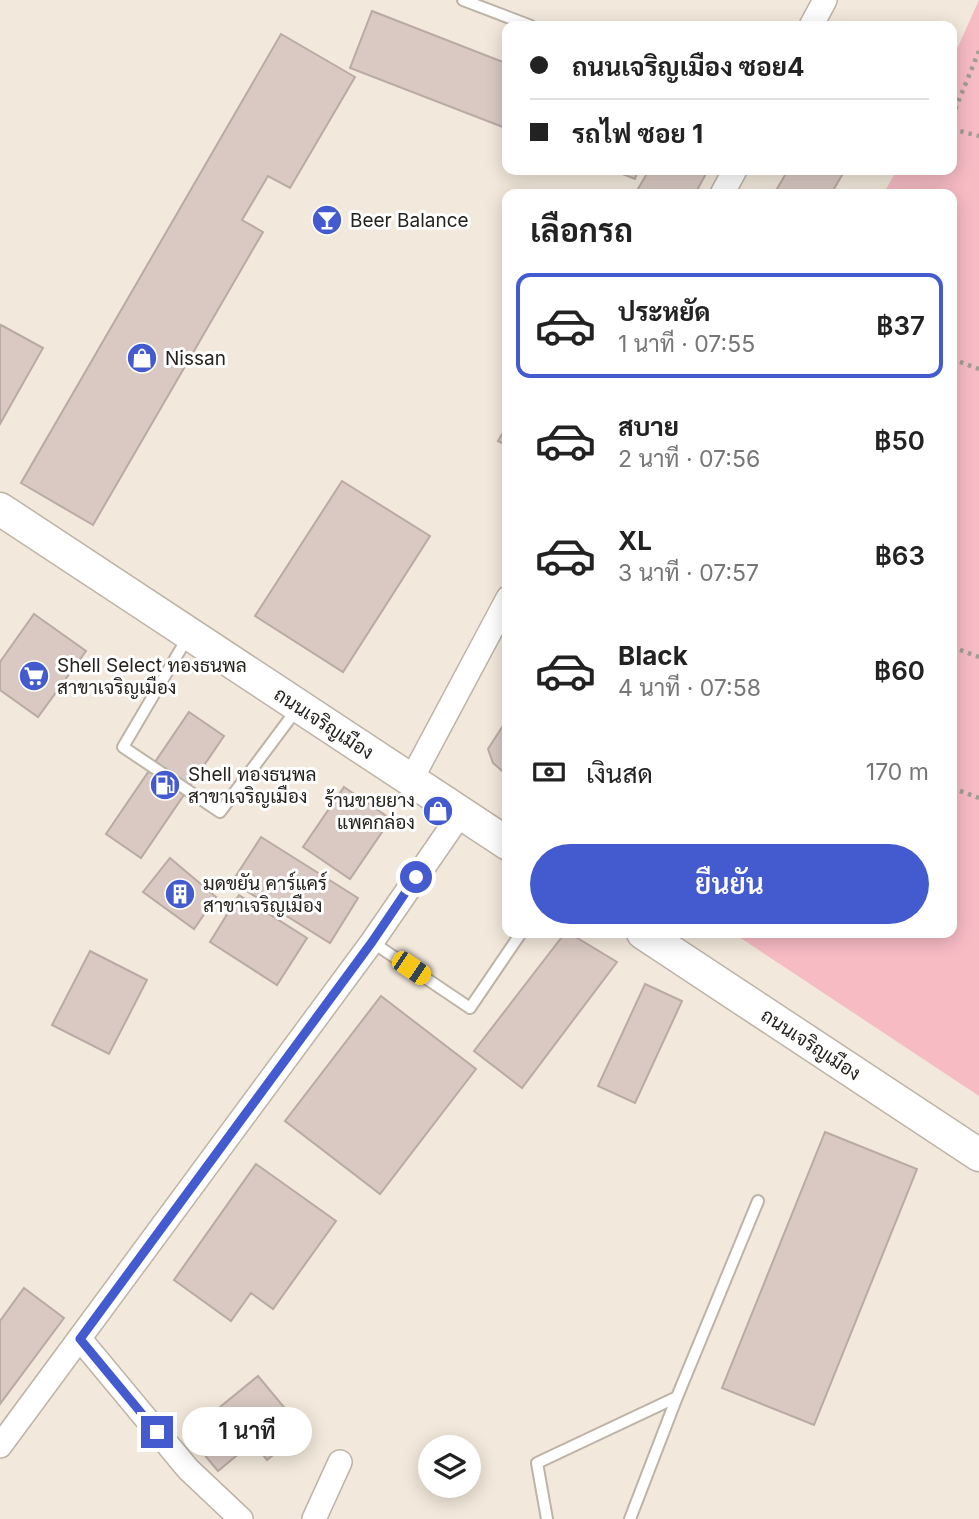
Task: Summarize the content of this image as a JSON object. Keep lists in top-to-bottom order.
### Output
{
  "streets": {
    "main road": ["ถนนเจริญเมือง"]
  },
  "places": {
    "bar": ["Beer Balance"],
    "shop": ["Nissan", "ร้านขายยาง แพคกล่อง"],
    "supermarket": ["Shell Select ทองธนพล สาขาเจริญเมือง"],
    "fuel station": ["Shell ทองธนพล สาขาเจริญเมือง"],
    "building": ["มดขยัน คาร์แคร์ สาขาเจริญเมือง"]
  },
  "page": {
    "banner": ["ถนนเจริญเมือง ซอย4", "รถไฟ ซอย 1"],
    "heading": "เลือกรถ",
    "list": [
      {
        "name": "ประหยัด",
        "note": "1 นาที · 07:55",
        "value": "฿37"
      },
      {
        "name": "สบาย",
        "note": "2 นาที · 07:56",
        "value": "฿50"
      },
      {
        "name": "XL",
        "note": "3 นาที · 07:57",
        "value": "฿63"
      },
      {
        "name": "Black",
        "note": "4 นาที · 07:58",
        "value": "฿60"
      }
    ],
    "pay": ["เงินสด", "170 m"],
    "buttons": "ยืนยัน",
    "bubble": "1 นาที"
  }
}
